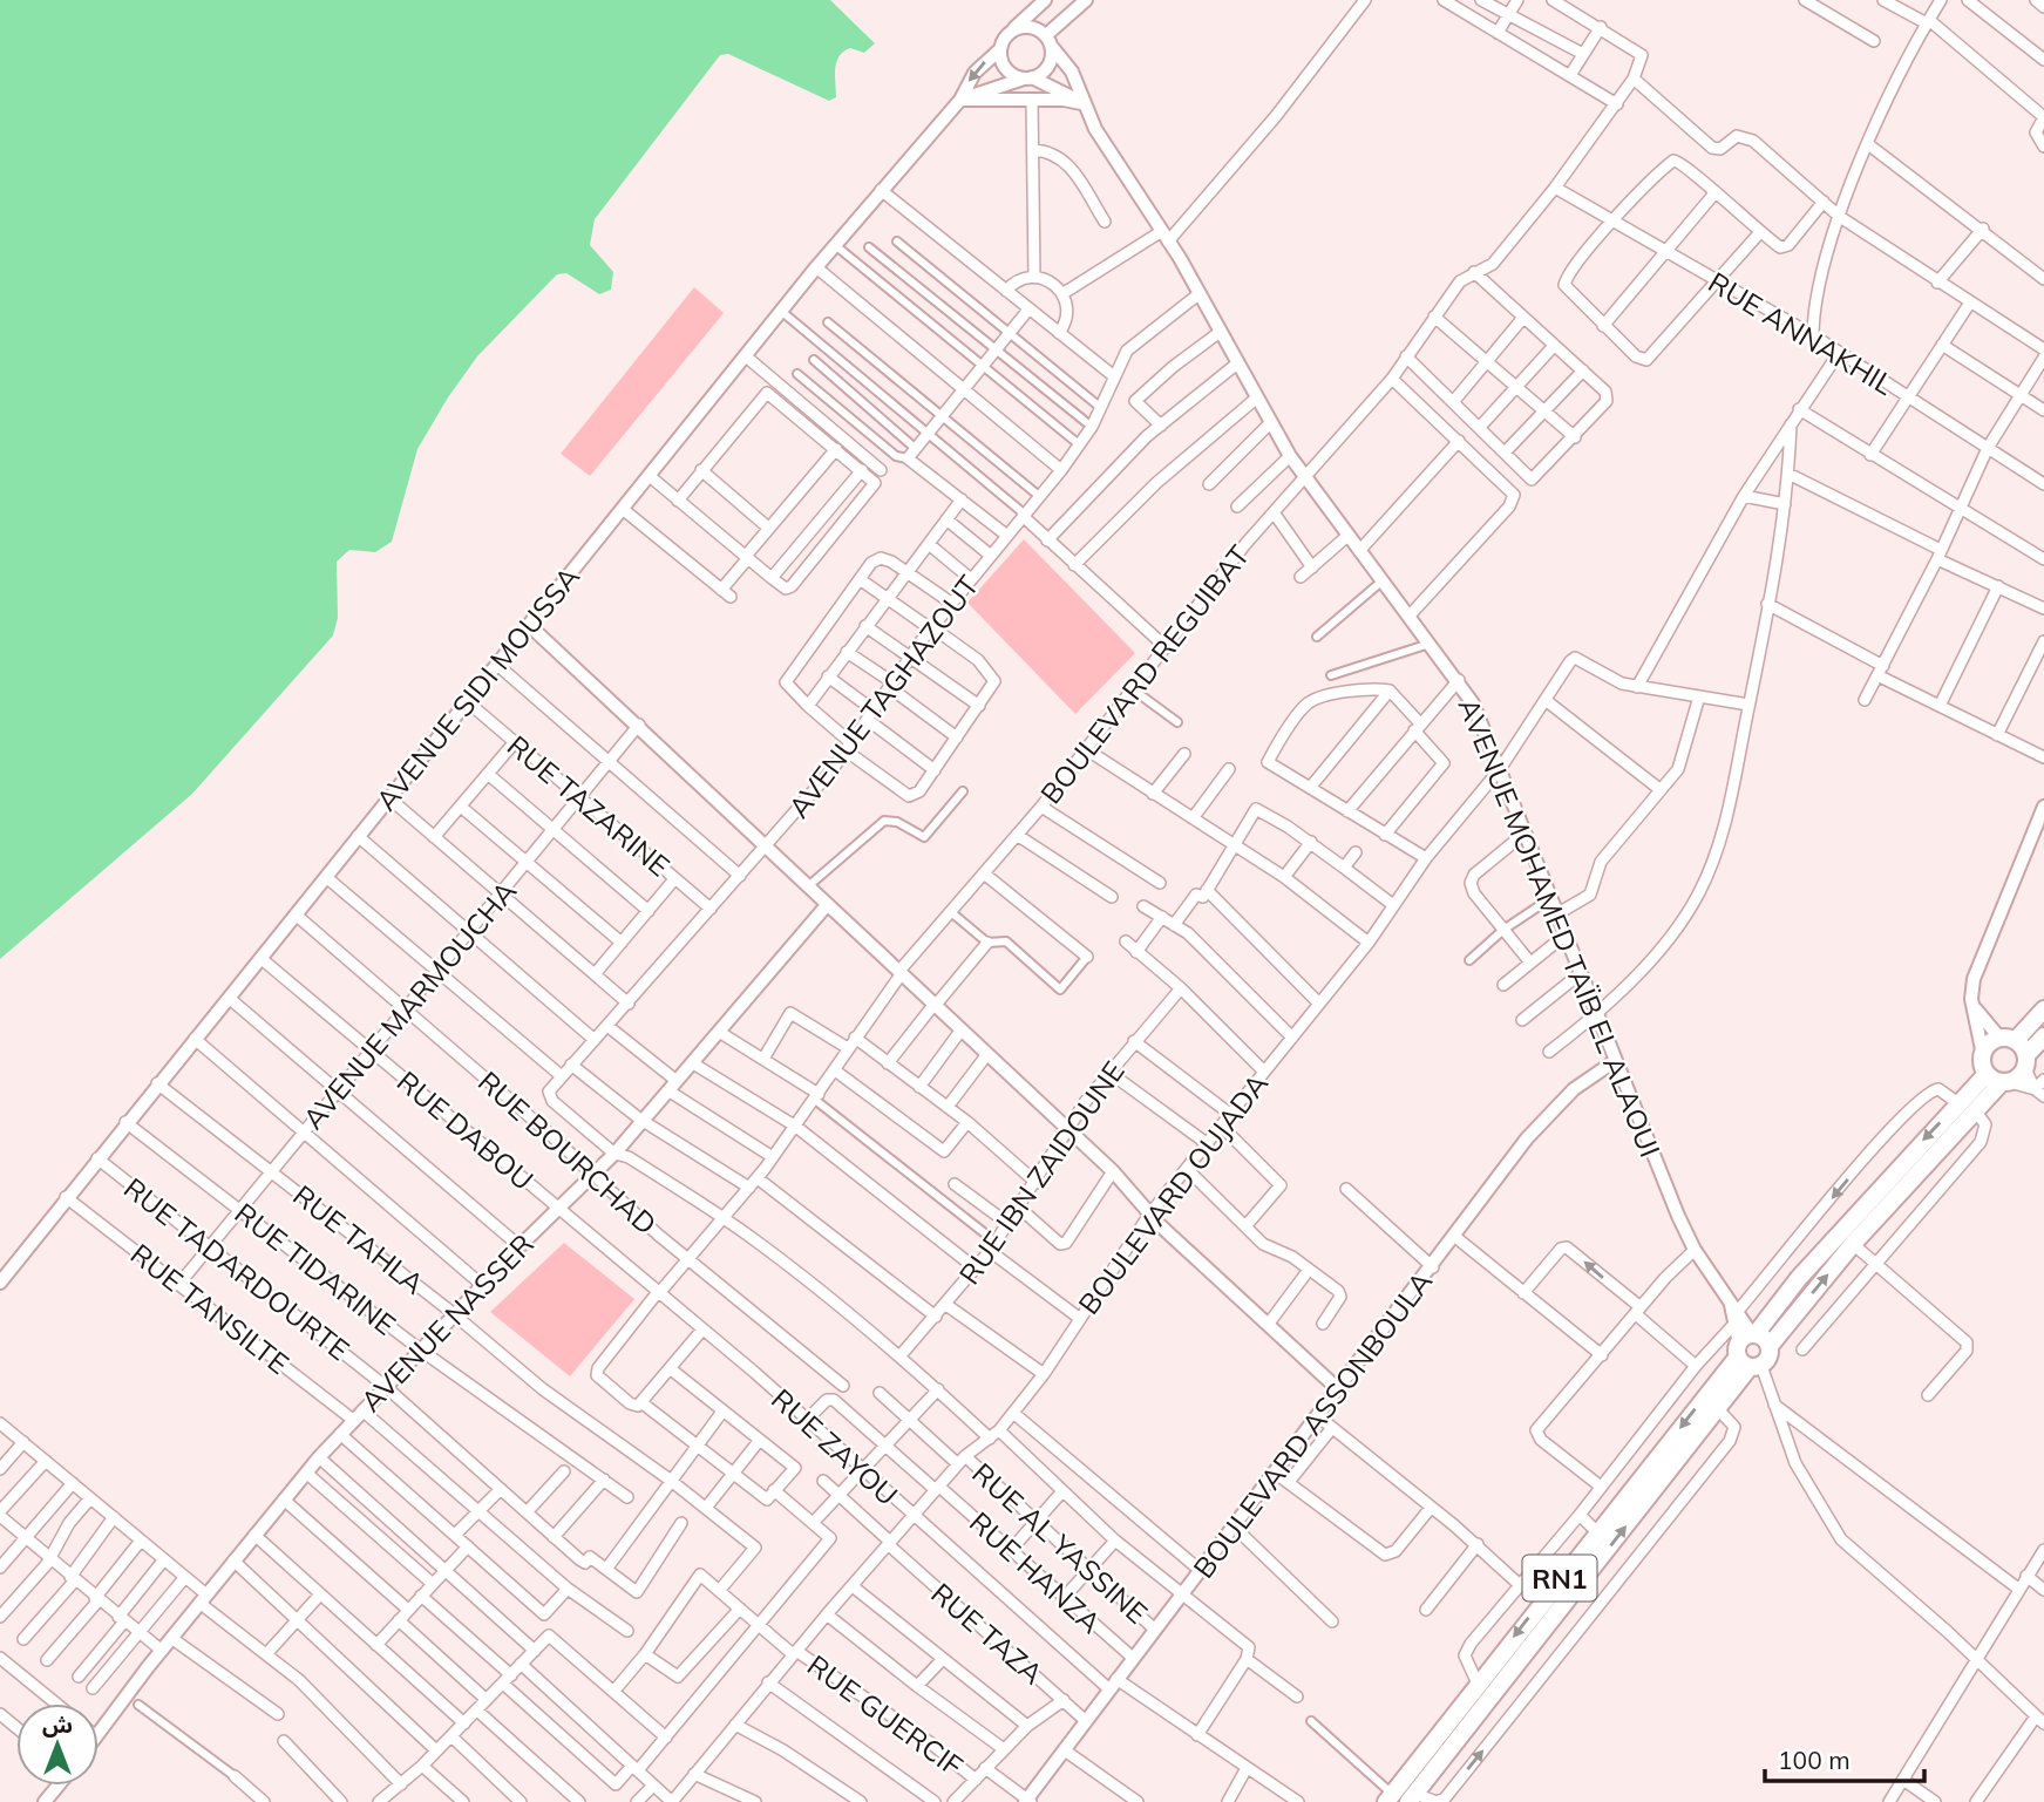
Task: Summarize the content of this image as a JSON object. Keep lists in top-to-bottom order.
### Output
{
  "streets": {
    "main road": ["RN1"],
    "street": [
      "RUE ANNAKHIL",
      "BOULEVARD REGUIBAT",
      "AVENUE SIDI MOUSSA",
      "AVENUE TAGHAZOUT",
      "RUE TAZARINE",
      "AVENUE MOHAMED TAÏB EL ALAOUI",
      "AVENUE MARMOUCHA",
      "RUE DABOU",
      "RUE BOURCHAD",
      "RUE IBN ZAIDOUNE",
      "BOULEVARD OUJADA",
      "RUE TAHLA",
      "RUE TADARDOURTE",
      "RUE TIDARINE",
      "RUE TANSILTE",
      "AVENUE NASSER",
      "BOULEVARD ASSONBOULA",
      "RUE ZAYOU",
      "RUE AL YASSINE",
      "RUE HANZA",
      "RUE TAZA",
      "RUE GUERCIF"
    ]
  },
  "crossings": [
    ["RUE ANNAKHIL", "BOULEVARD REGUIBAT"],
    ["BOULEVARD REGUIBAT", "AVENUE MOHAMED TAÏB EL ALAOUI"],
    ["BOULEVARD REGUIBAT", "RUE BOURCHAD"],
    ["BOULEVARD REGUIBAT", "RUE ZAYOU"],
    ["AVENUE SIDI MOUSSA", "RUE TAZARINE"],
    ["AVENUE SIDI MOUSSA", "AVENUE MOHAMED TAÏB EL ALAOUI"],
    ["AVENUE SIDI MOUSSA", "RUE DABOU"],
    ["AVENUE SIDI MOUSSA", "RUE BOURCHAD"],
    ["AVENUE SIDI MOUSSA", "RUE TAHLA"],
    ["AVENUE SIDI MOUSSA", "RUE TADARDOURTE"],
    ["AVENUE SIDI MOUSSA", "RUE TIDARINE"],
    ["AVENUE SIDI MOUSSA", "RUE TANSILTE"],
    ["AVENUE TAGHAZOUT", "RUE TAZARINE"],
    ["AVENUE TAGHAZOUT", "AVENUE MOHAMED TAÏB EL ALAOUI"],
    ["AVENUE TAGHAZOUT", "AVENUE NASSER"],
    ["RUE TAZARINE", "AVENUE MARMOUCHA"],
    ["AVENUE MOHAMED TAÏB EL ALAOUI", "BOULEVARD OUJADA"],
    ["AVENUE MOHAMED TAÏB EL ALAOUI", "BOULEVARD ASSONBOULA"],
    ["AVENUE MOHAMED TAÏB EL ALAOUI", "RN1"],
    ["AVENUE MARMOUCHA", "RUE DABOU"],
    ["AVENUE MARMOUCHA", "RUE BOURCHAD"],
    ["AVENUE MARMOUCHA", "RUE TAHLA"],
    ["AVENUE MARMOUCHA", "RUE TADARDOURTE"],
    ["AVENUE MARMOUCHA", "RUE TIDARINE"],
    ["AVENUE MARMOUCHA", "RUE TANSILTE"],
    ["RUE DABOU", "AVENUE NASSER"],
    ["RUE DABOU", "RUE ZAYOU"],
    ["RUE BOURCHAD", "AVENUE NASSER"],
    ["BOULEVARD OUJADA", "RUE ZAYOU"],
    ["BOULEVARD OUJADA", "RUE AL YASSINE"],
    ["BOULEVARD OUJADA", "RUE HANZA"],
    ["BOULEVARD OUJADA", "RUE TAZA"],
    ["BOULEVARD OUJADA", "RUE GUERCIF"],
    ["RUE TAHLA", "AVENUE NASSER"],
    ["RUE TAHLA", "RUE GUERCIF"],
    ["RUE TADARDOURTE", "AVENUE NASSER"],
    ["RUE TIDARINE", "AVENUE NASSER"],
    ["RUE TANSILTE", "AVENUE NASSER"],
    ["AVENUE NASSER", "RUE ZAYOU"],
    ["BOULEVARD ASSONBOULA", "RUE ZAYOU"],
    ["BOULEVARD ASSONBOULA", "RUE AL YASSINE"],
    ["BOULEVARD ASSONBOULA", "RUE HANZA"],
    ["BOULEVARD ASSONBOULA", "RUE TAZA"],
    ["RUE ZAYOU", "RUE HANZA"]
  ],
  "scale_bar": "100 m",
  "north": "top"
}
